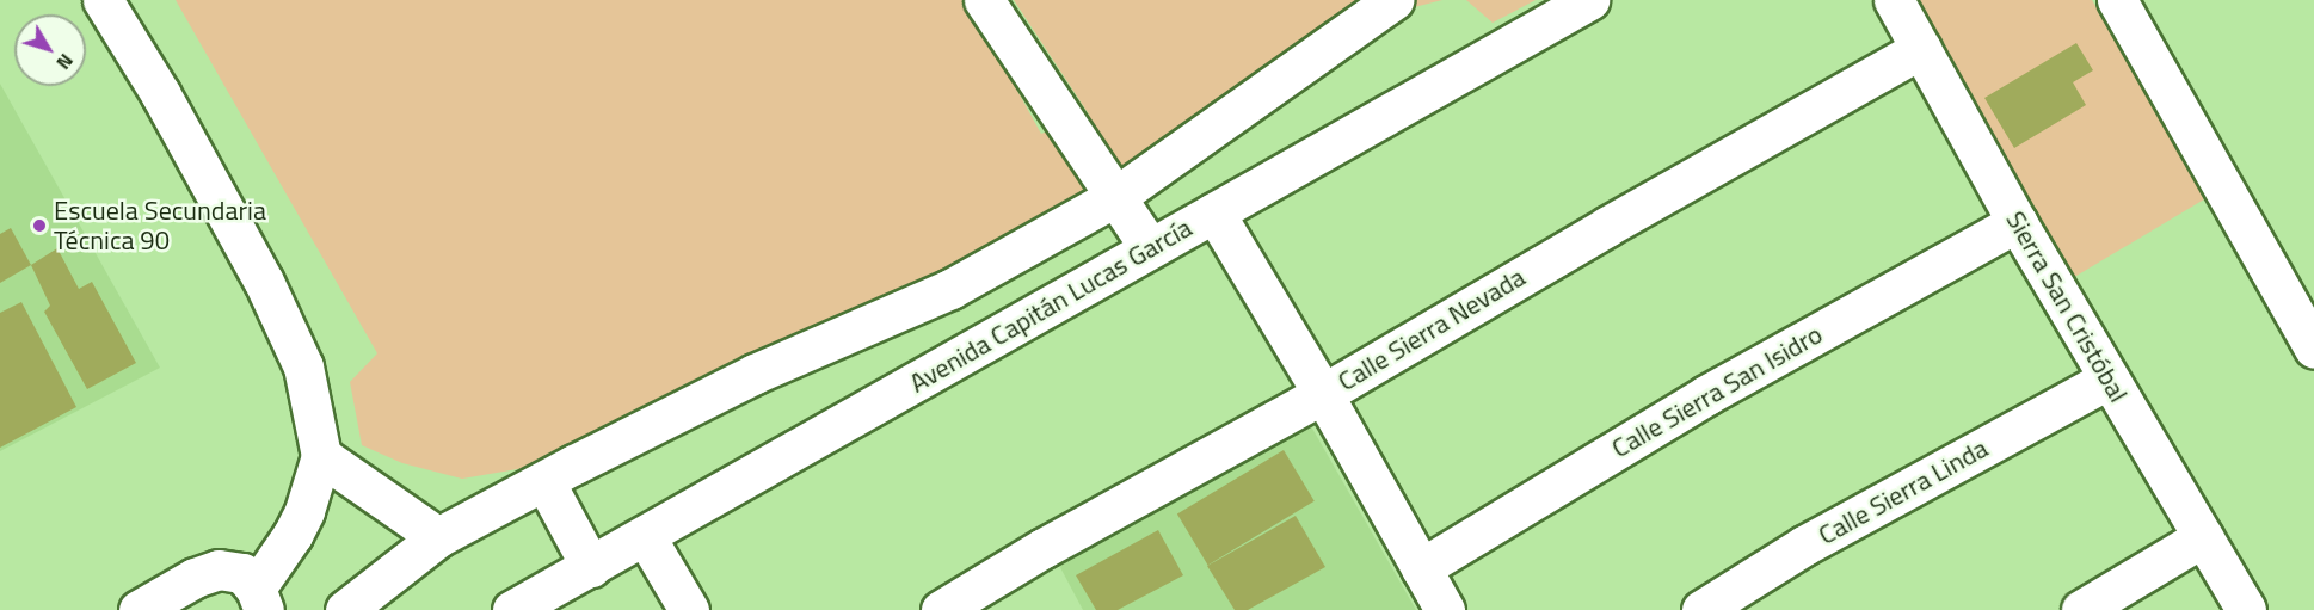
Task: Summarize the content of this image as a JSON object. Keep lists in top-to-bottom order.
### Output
{
  "streets": {
    "street": [
      "Avenida Capitán Lucas García",
      "Sierra San Cristóbal",
      "Calle Sierra Nevada",
      "Calle Sierra San Isidro",
      "Calle Sierra Linda"
    ]
  },
  "crossings": [
    ["Sierra San Cristóbal", "Calle Sierra Nevada"],
    ["Sierra San Cristóbal", "Calle Sierra San Isidro"],
    ["Sierra San Cristóbal", "Calle Sierra Linda"]
  ],
  "places": ["Escuela Secundaria Técnica 90"],
  "north": "bottom right"
}
